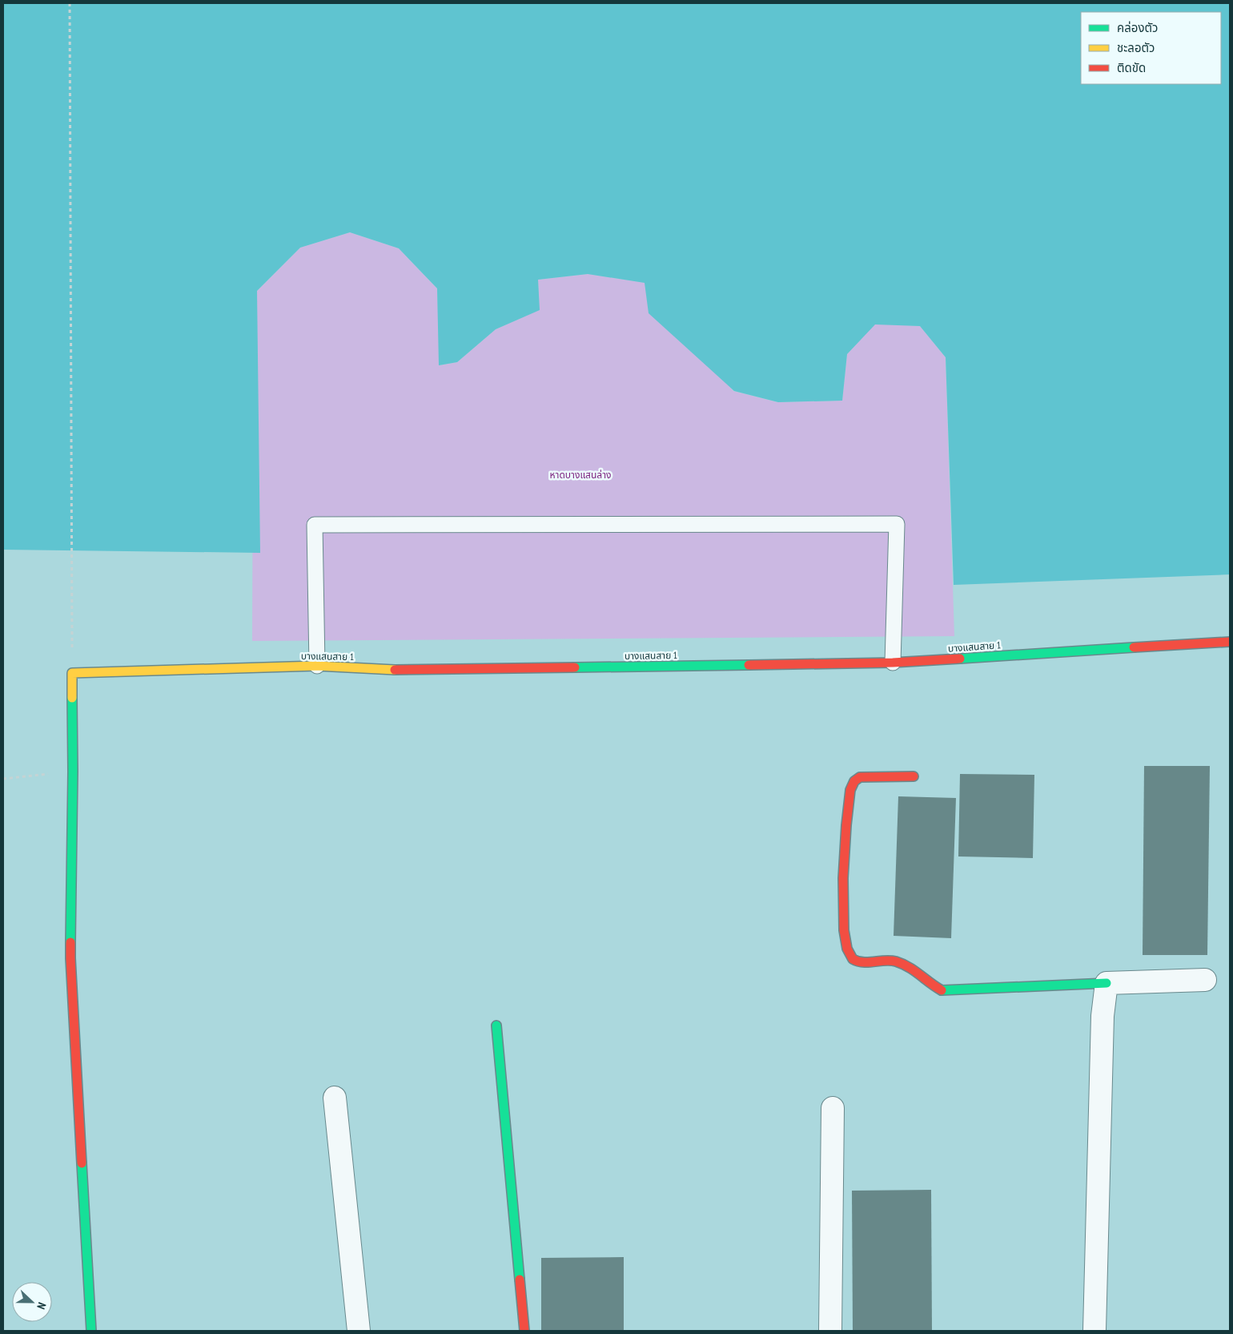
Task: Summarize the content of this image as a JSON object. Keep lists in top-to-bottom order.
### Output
{
  "streets": {
    "street": ["บางแสนสาย 1"]
  },
  "parks": ["หาดบางแสนล่าง"],
  "legend": ["คล่องตัว", "ชะลอตัว", "ติดขัด"],
  "north": "right"
}
